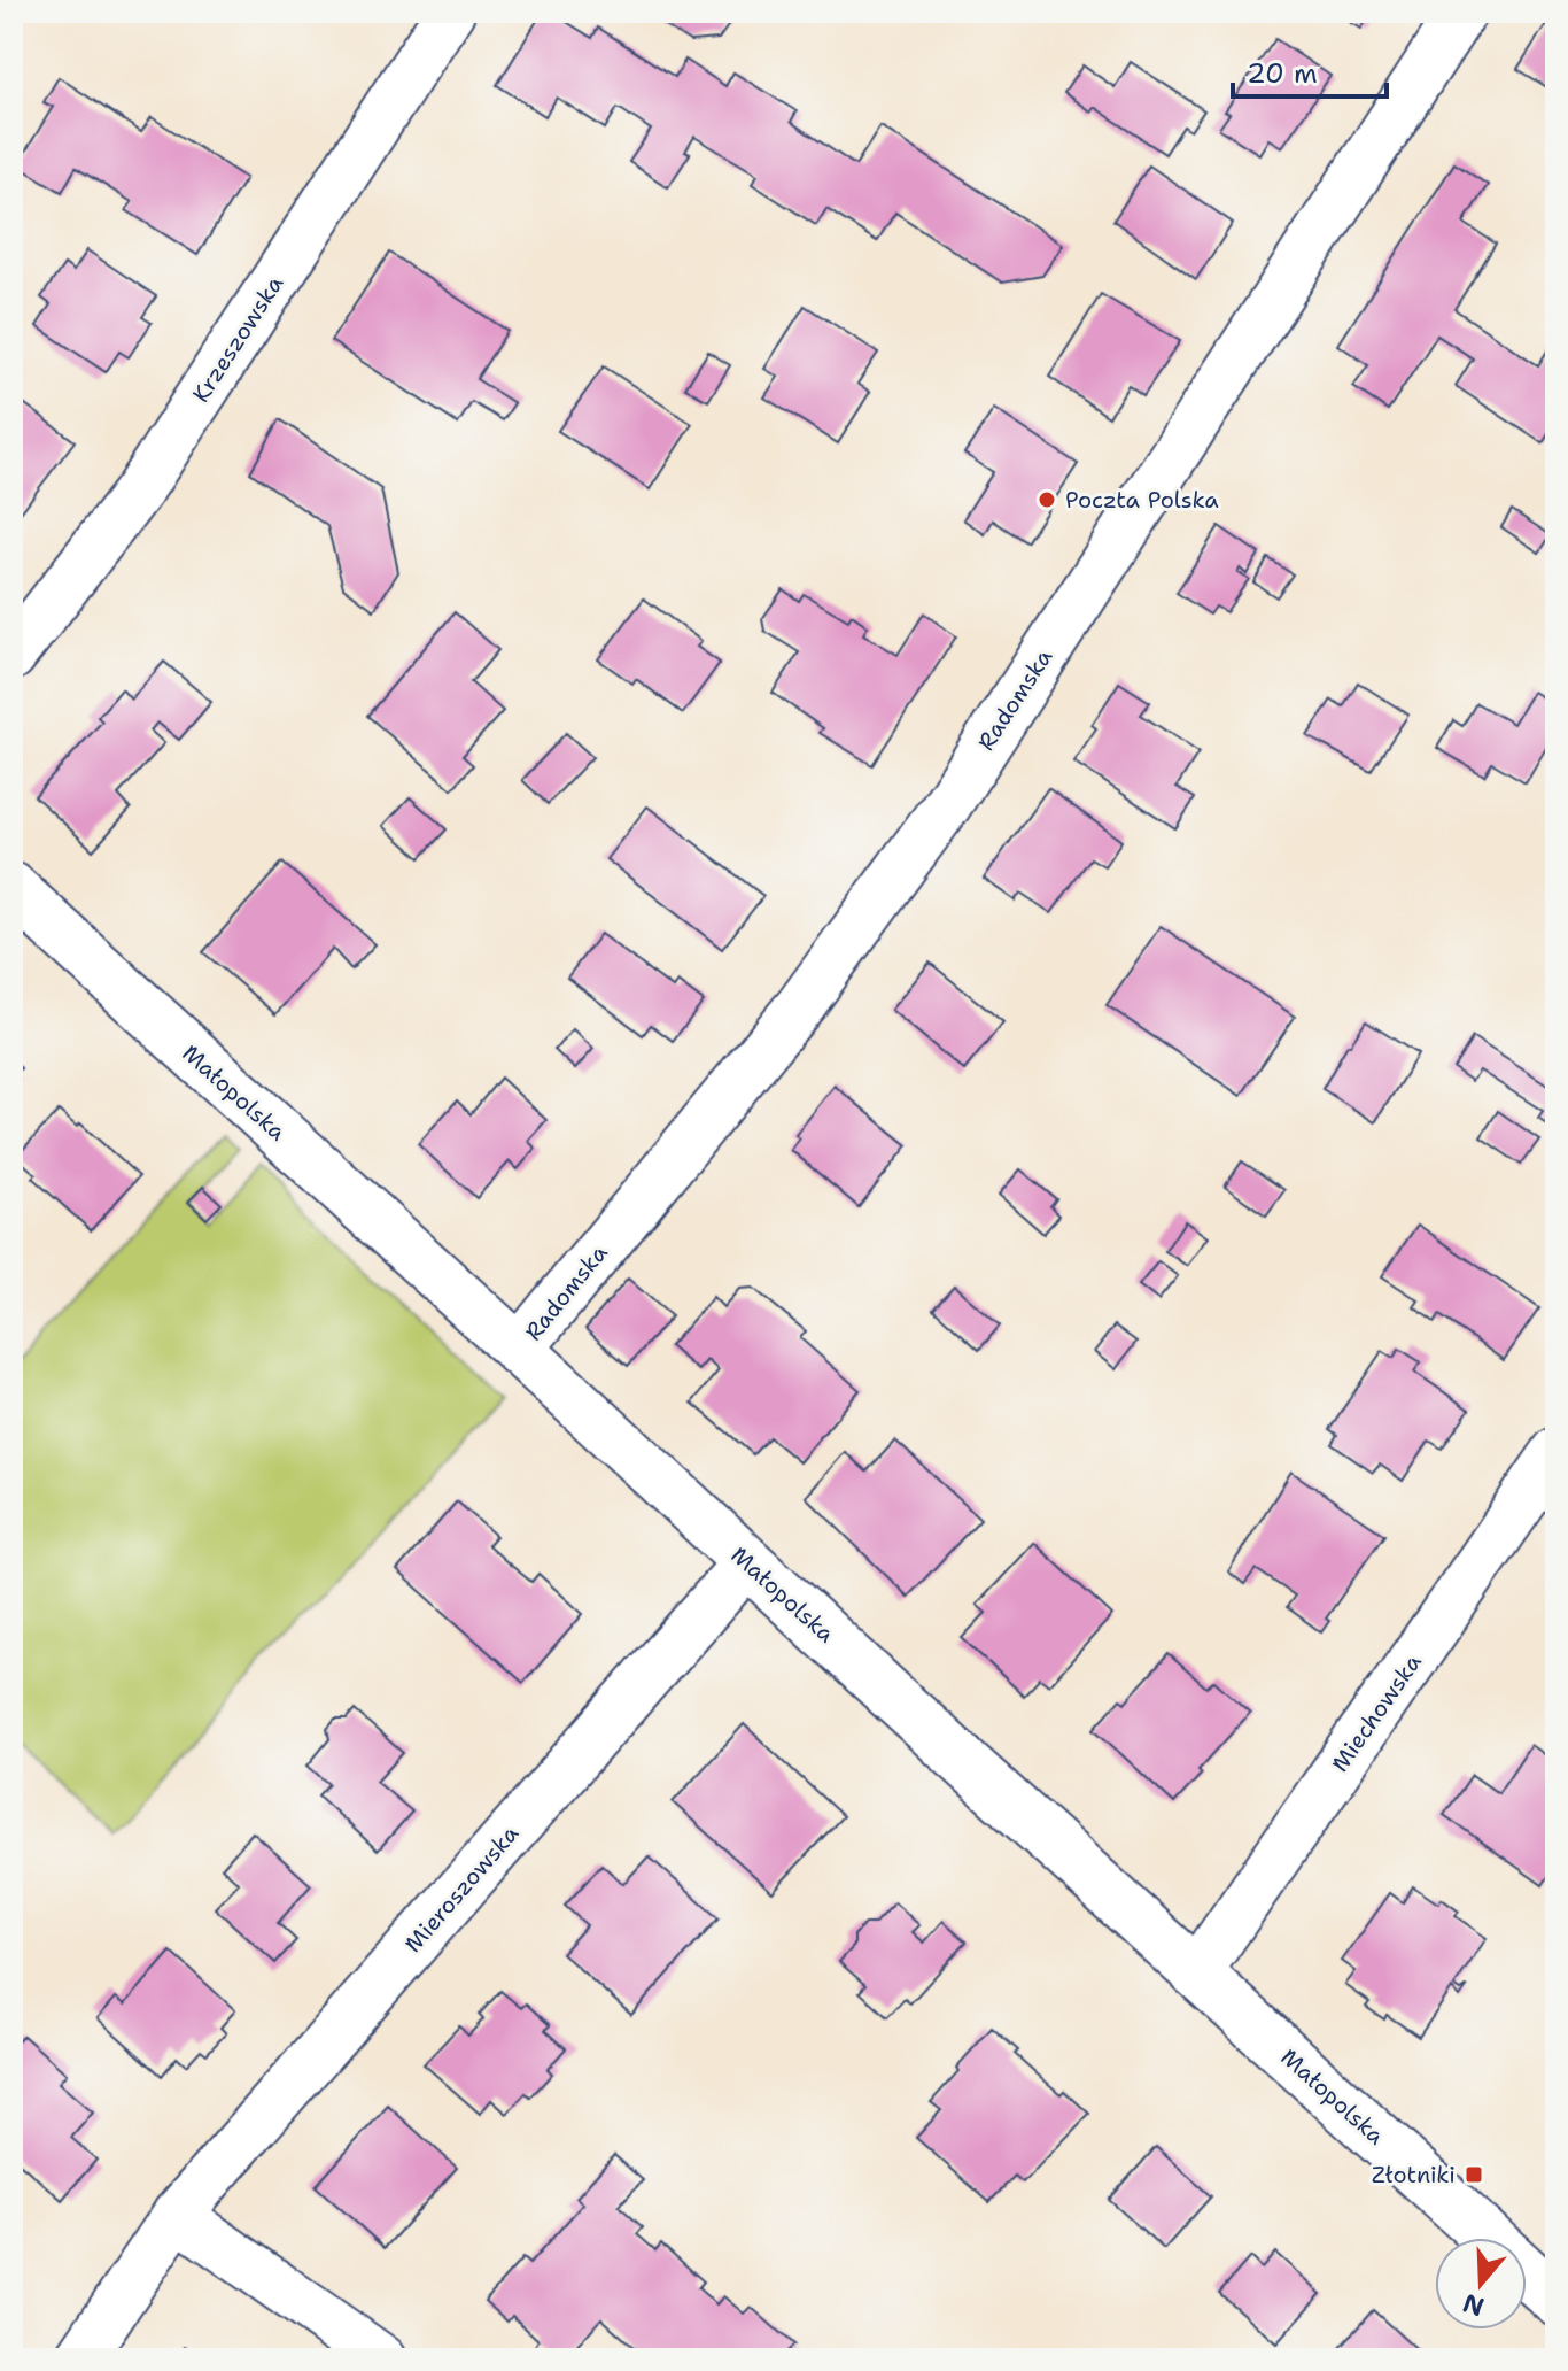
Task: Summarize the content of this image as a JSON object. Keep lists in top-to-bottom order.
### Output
{
  "streets": {
    "street": [
      "Krzeszowska",
      "Radomska",
      "Małopolska",
      "Miechowska",
      "Mieroszowska"
    ]
  },
  "crossings": [
    ["Radomska", "Małopolska"],
    ["Małopolska", "Miechowska"],
    ["Małopolska", "Mieroszowska"]
  ],
  "places": {
    "other": ["Poczta Polska"],
    "transit": ["Złotniki"]
  },
  "scale_bar": "20 m",
  "north": "bottom"
}
